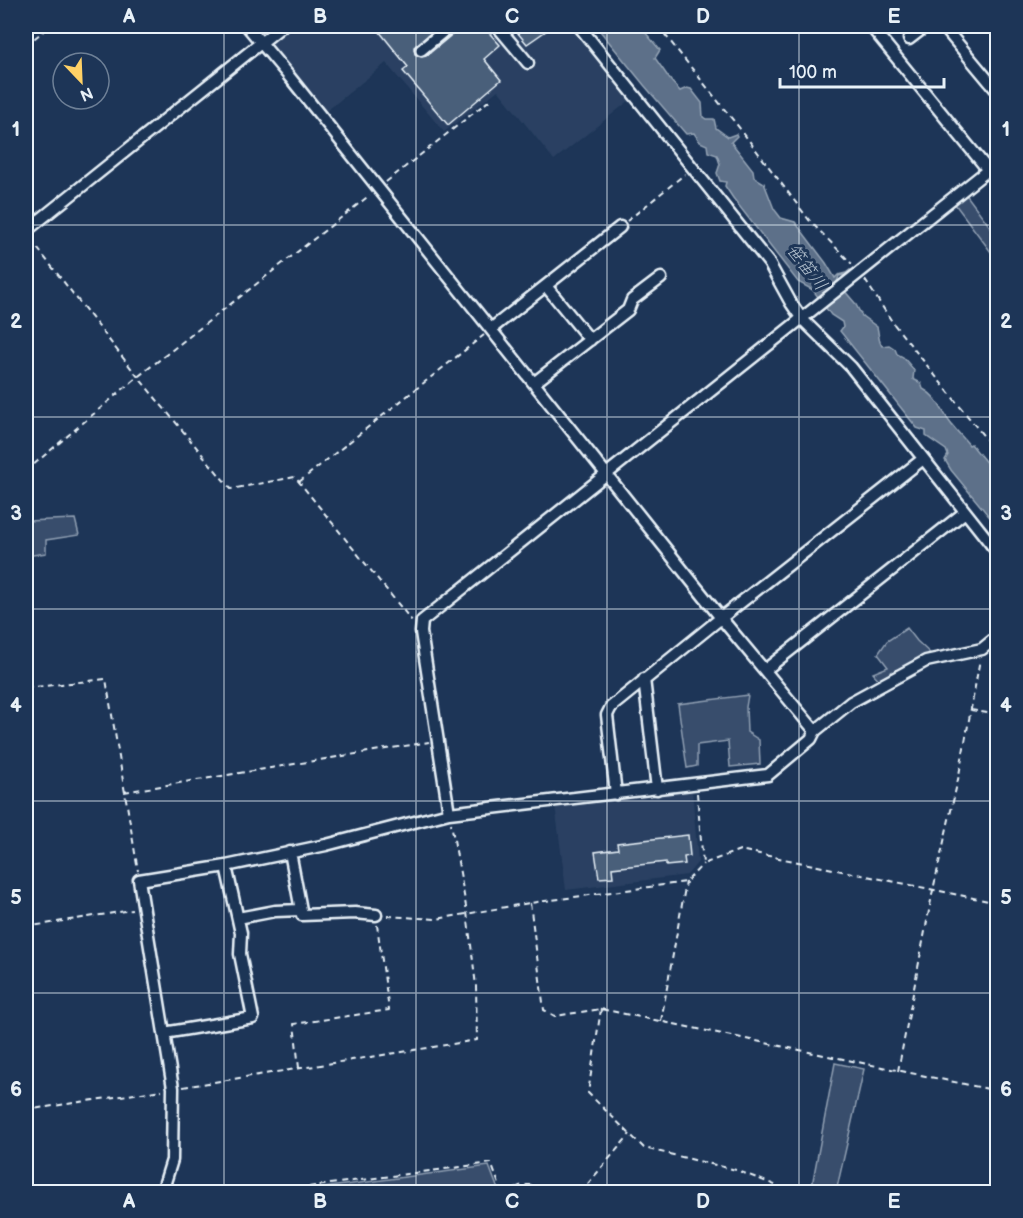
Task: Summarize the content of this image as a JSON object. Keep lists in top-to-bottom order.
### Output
{
  "water": ["笹笛川"],
  "scale_bar": "100 m",
  "north": "bottom right",
  "grid": {
    "columns": [
      "A",
      "B",
      "C",
      "D",
      "E"
    ],
    "rows": [
      "1",
      "2",
      "3",
      "4",
      "5",
      "6"
    ]
  }
}
